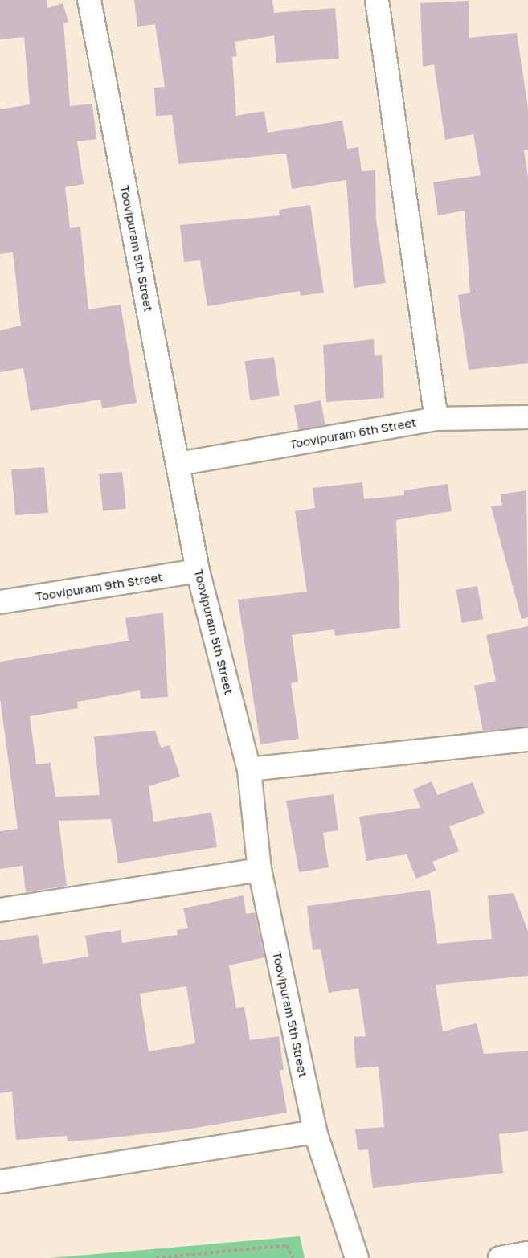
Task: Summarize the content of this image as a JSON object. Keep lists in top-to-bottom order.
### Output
{
  "streets": {
    "street": ["Toovipuram 5th Street", "Toovipuram 6th Street", "Toovipuram 9th Street"]
  },
  "crossings": [
    ["Toovipuram 5th Street", "Toovipuram 6th Street"],
    ["Toovipuram 5th Street", "Toovipuram 9th Street"]
  ]
}
